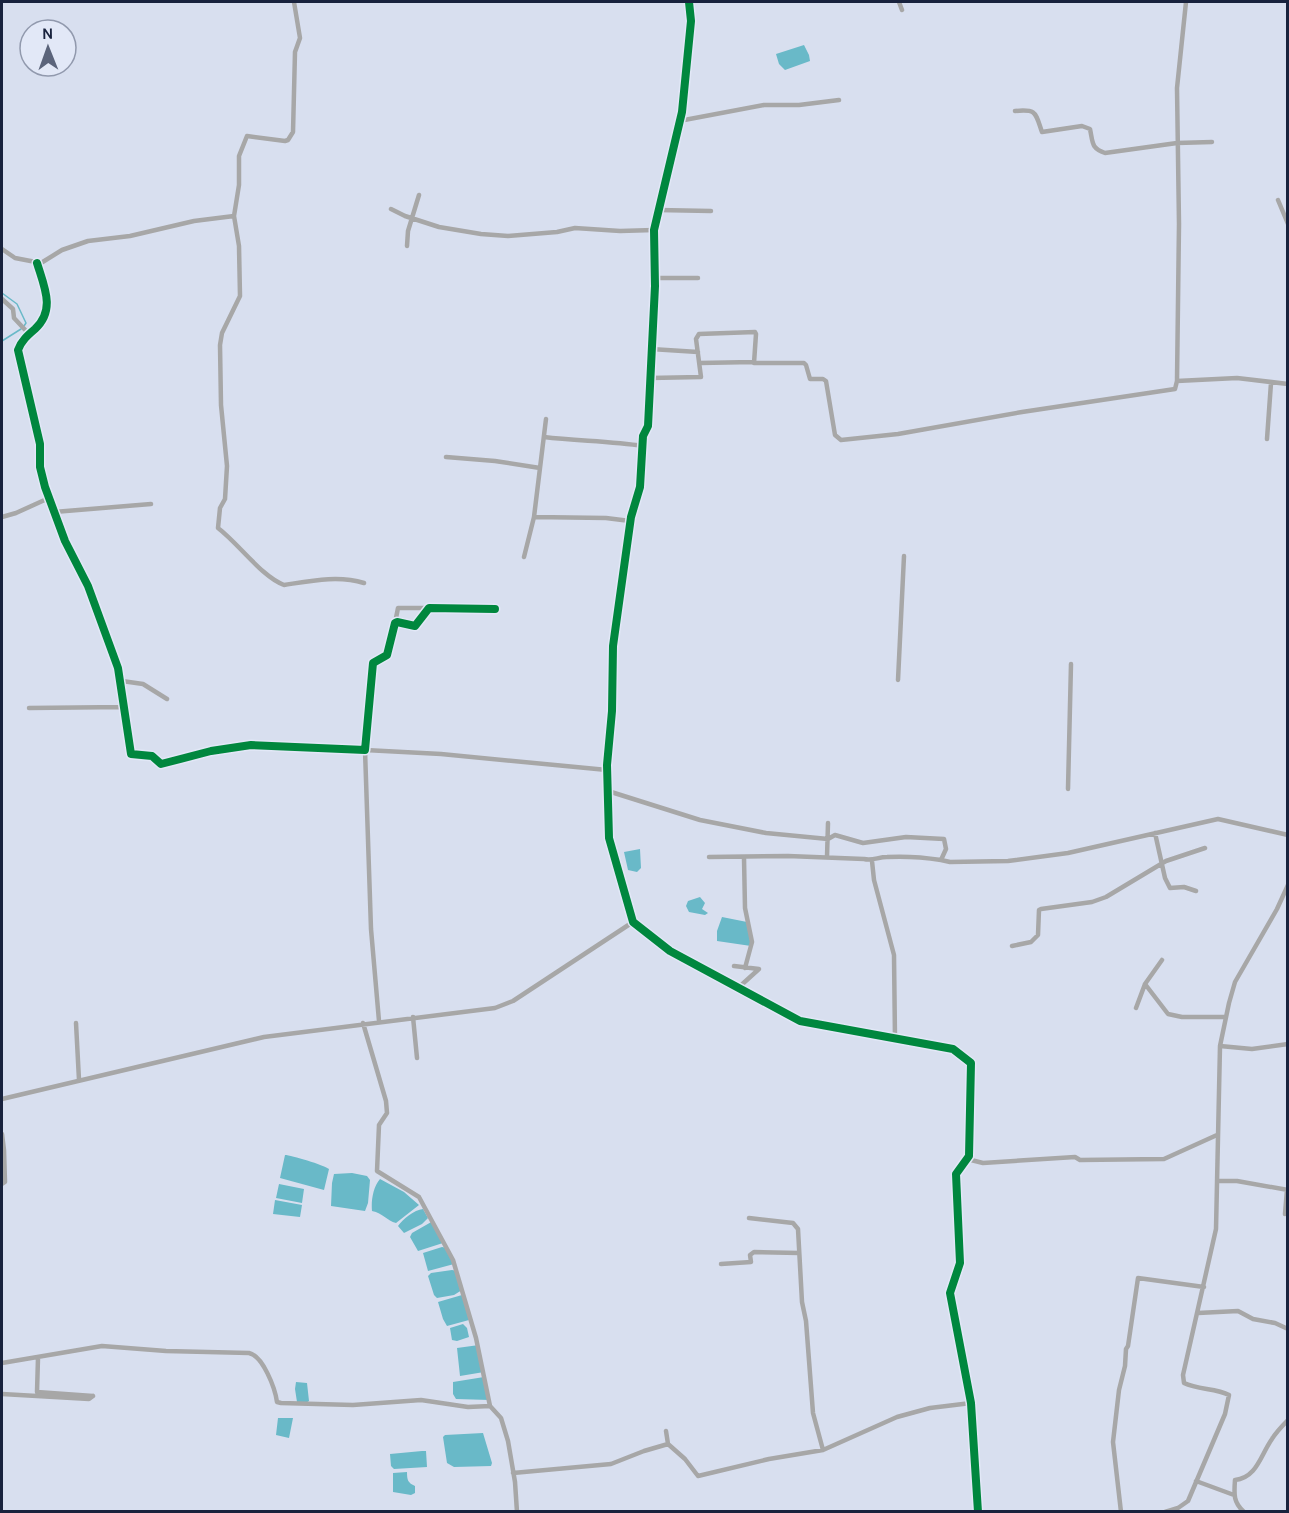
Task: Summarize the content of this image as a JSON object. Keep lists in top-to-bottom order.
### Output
{
  "north": "top"
}
